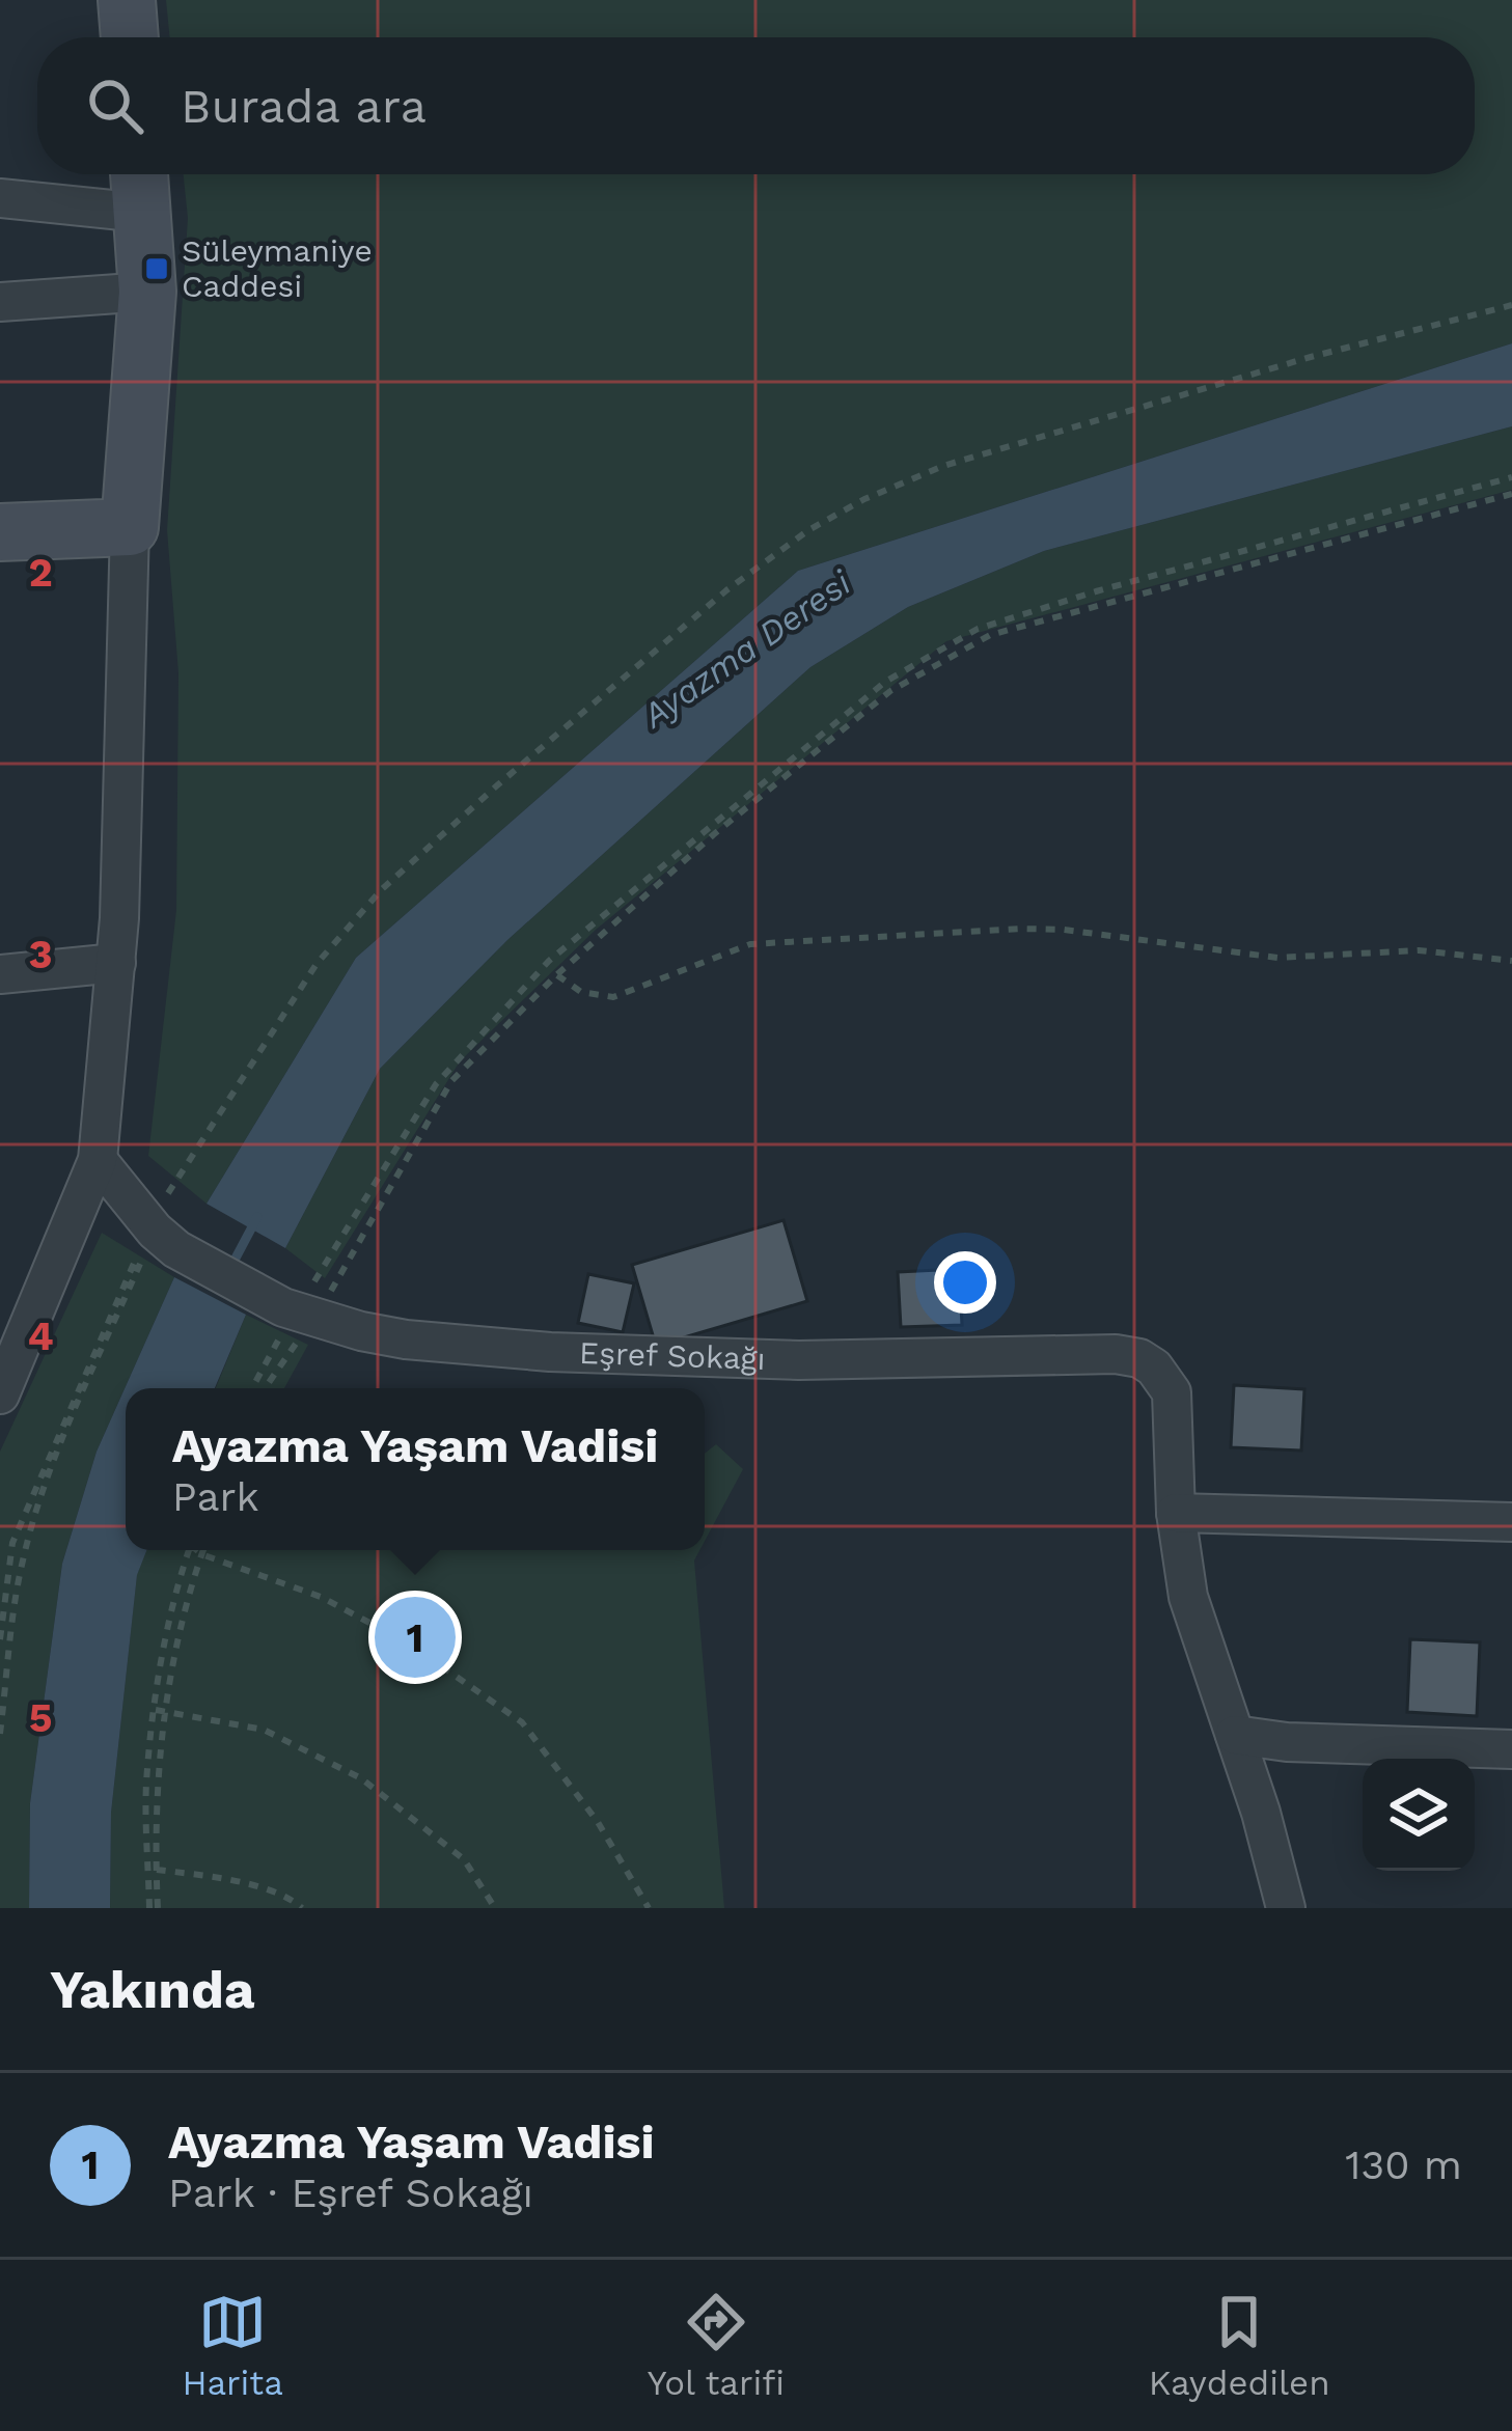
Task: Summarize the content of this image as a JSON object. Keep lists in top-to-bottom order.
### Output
{
  "streets": {
    "street": ["Eşref Sokağı"]
  },
  "water": ["Ayazma Deresi"],
  "places": {
    "transit": ["Süleymaniye Caddesi"]
  },
  "page": {
    "search": "Burada ara",
    "popup": ["Ayazma Yaşam Vadisi", "Park"],
    "pins": "1",
    "heading": "Yakında",
    "list": [
      {
        "mark": "1",
        "name": "Ayazma Yaşam Vadisi",
        "note": "Park · Eşref Sokağı",
        "value": "130 m"
      }
    ],
    "nav": ["Harita", "Yol tarifi", "Kaydedilen"]
  },
  "grid": {
    "rows": [
      "2",
      "3",
      "4",
      "5"
    ]
  }
}
